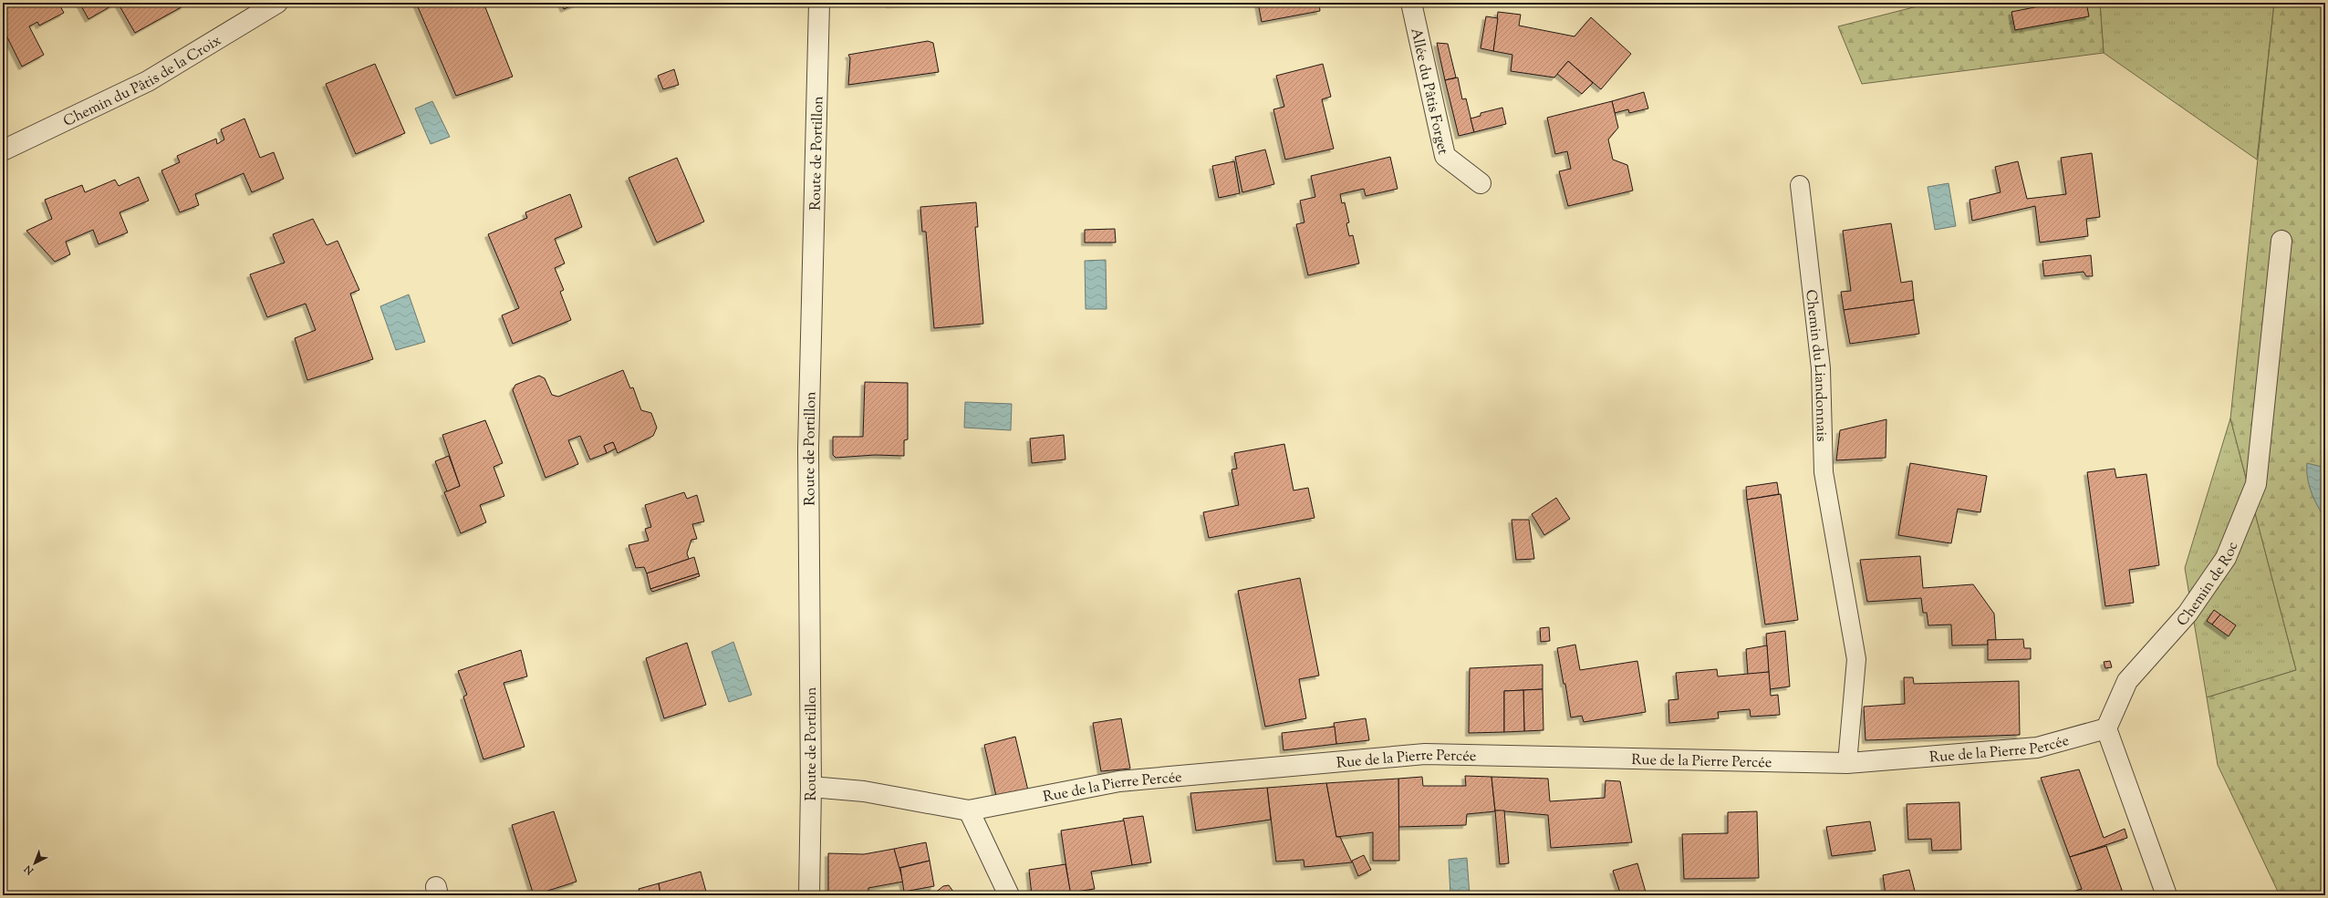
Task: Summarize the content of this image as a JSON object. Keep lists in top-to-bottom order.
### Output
{
  "streets": {
    "street": [
      "Chemin du Pâtis de la Croix",
      "Allée du Pâtis Forget",
      "Route de Portillon",
      "Chemin de Roc",
      "Rue de la Pierre Percée"
    ],
    "lane": ["Chemin du Liandonnais"]
  },
  "crossings": [
    ["Chemin du Liandonnais", "Rue de la Pierre Percée"],
    ["Chemin de Roc", "Rue de la Pierre Percée"]
  ],
  "north": "bottom left"
}
